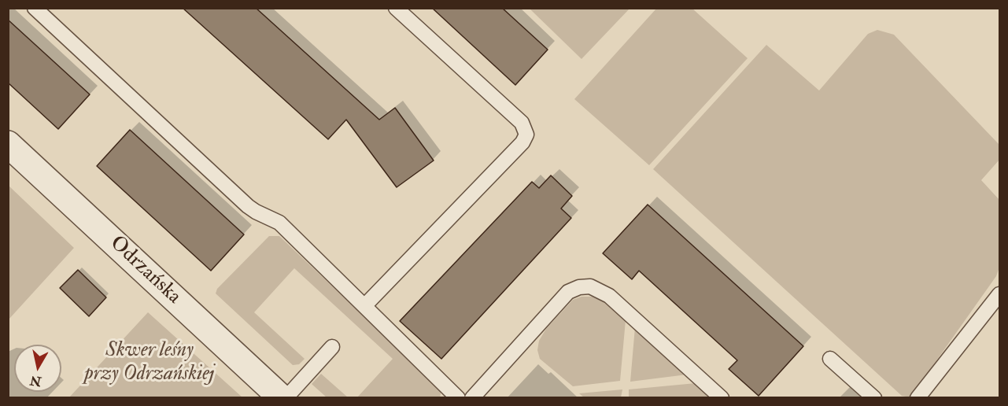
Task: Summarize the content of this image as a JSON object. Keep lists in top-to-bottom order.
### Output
{
  "streets": {
    "street": ["Odrzańska"]
  },
  "parks": ["Skwer leśny przy Odrzańskiej"],
  "north": "bottom"
}
